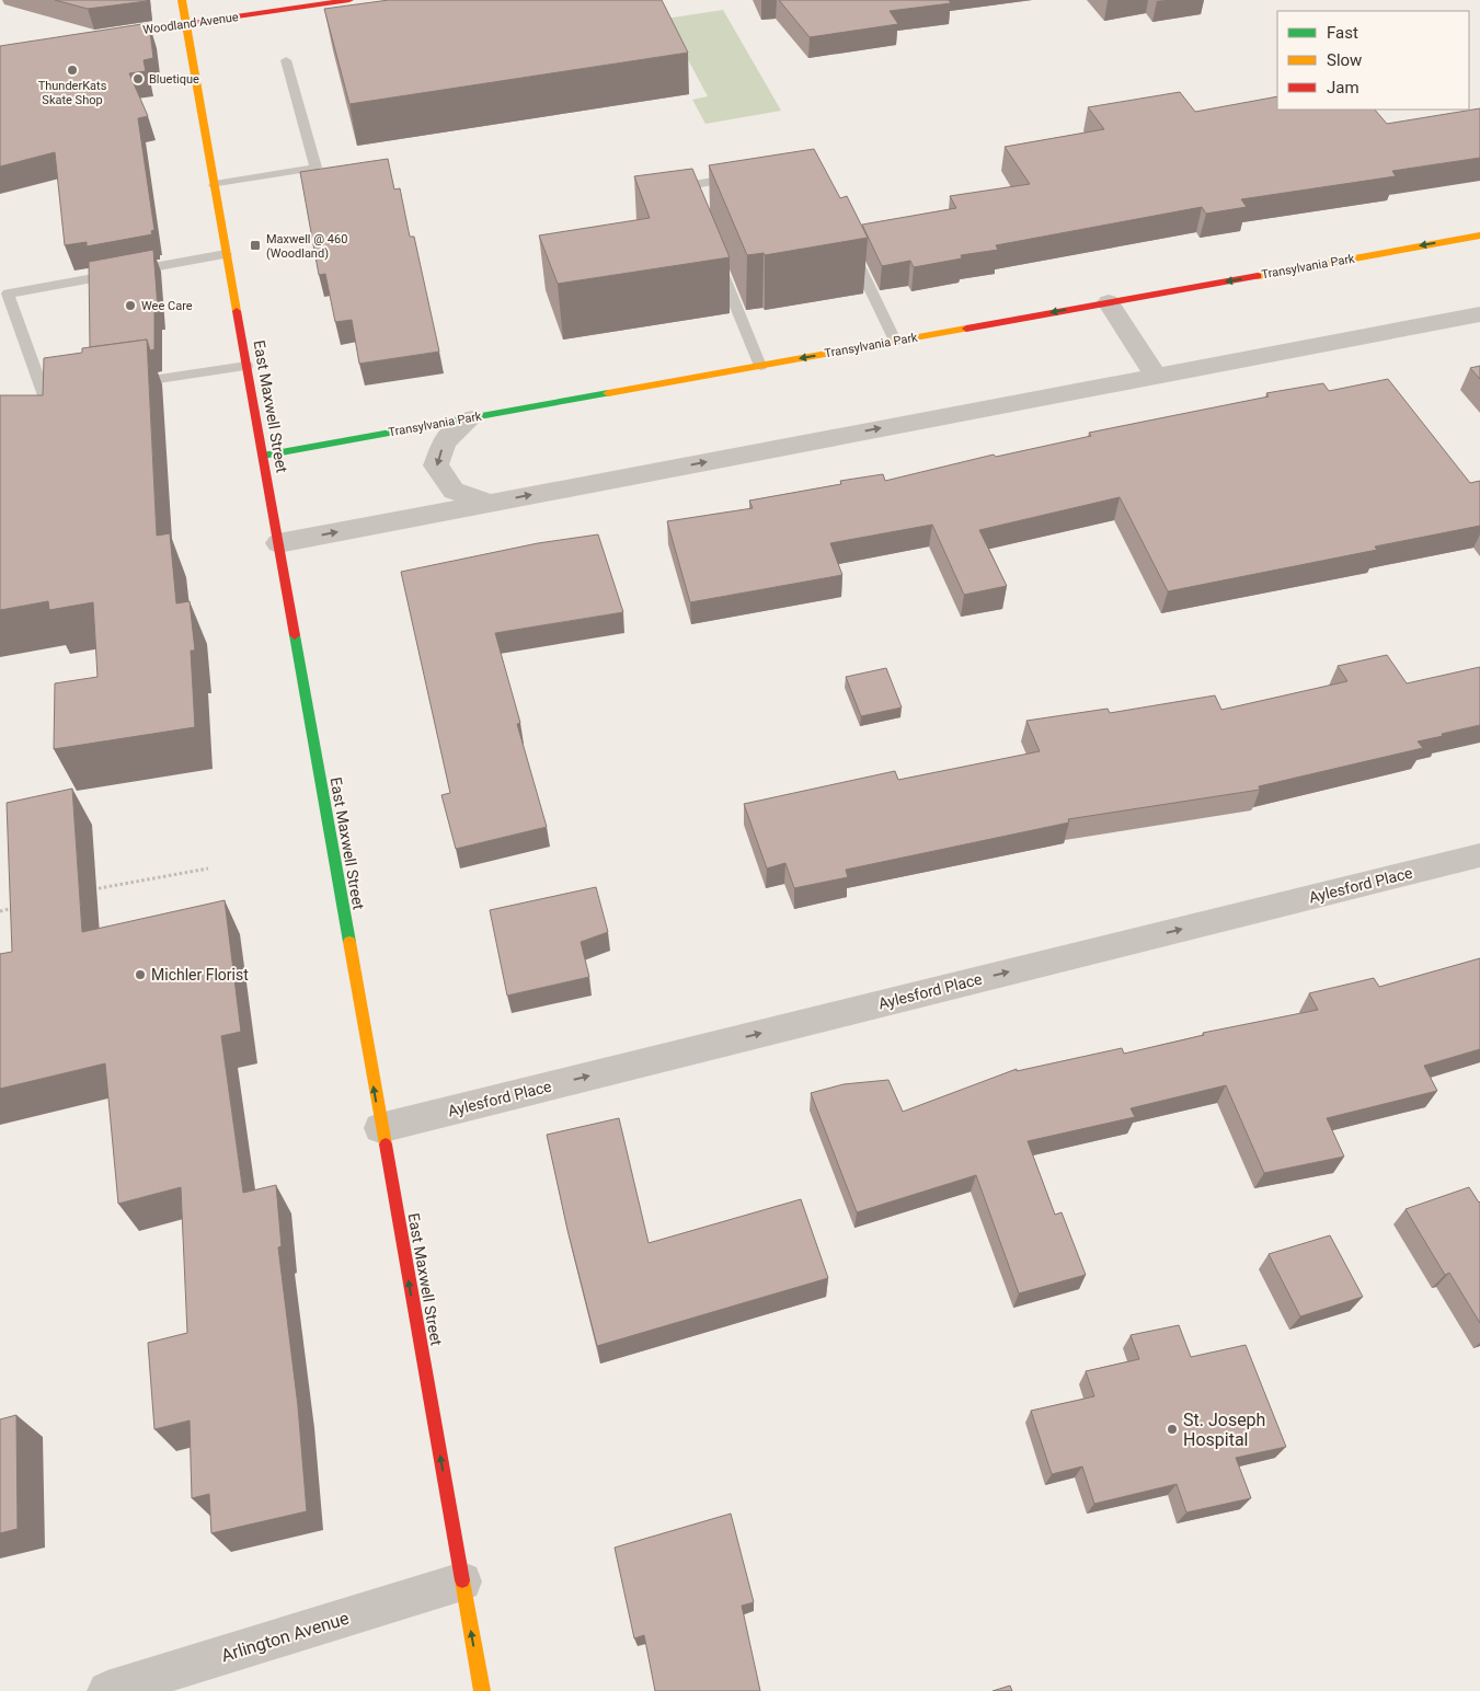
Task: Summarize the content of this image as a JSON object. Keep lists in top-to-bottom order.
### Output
{
  "streets": {
    "main road": ["Woodland Avenue", "Transylvania Park", "East Maxwell Street"],
    "street": ["Aylesford Place", "Arlington Avenue"]
  },
  "crossings": [
    ["Woodland Avenue", "East Maxwell Street"],
    ["Transylvania Park", "East Maxwell Street"],
    ["East Maxwell Street", "Aylesford Place"],
    ["East Maxwell Street", "Arlington Avenue"]
  ],
  "one_way": ["Transylvania Park", "East Maxwell Street", "Aylesford Place"],
  "places": {
    "other": [
      "ThunderKats Skate Shop",
      "Bluetique",
      "Wee Care",
      "Michler Florist",
      "St. Joseph Hospital"
    ],
    "transit": ["Maxwell @ 460 (Woodland)"]
  },
  "legend": ["Fast", "Slow", "Jam"]
}
